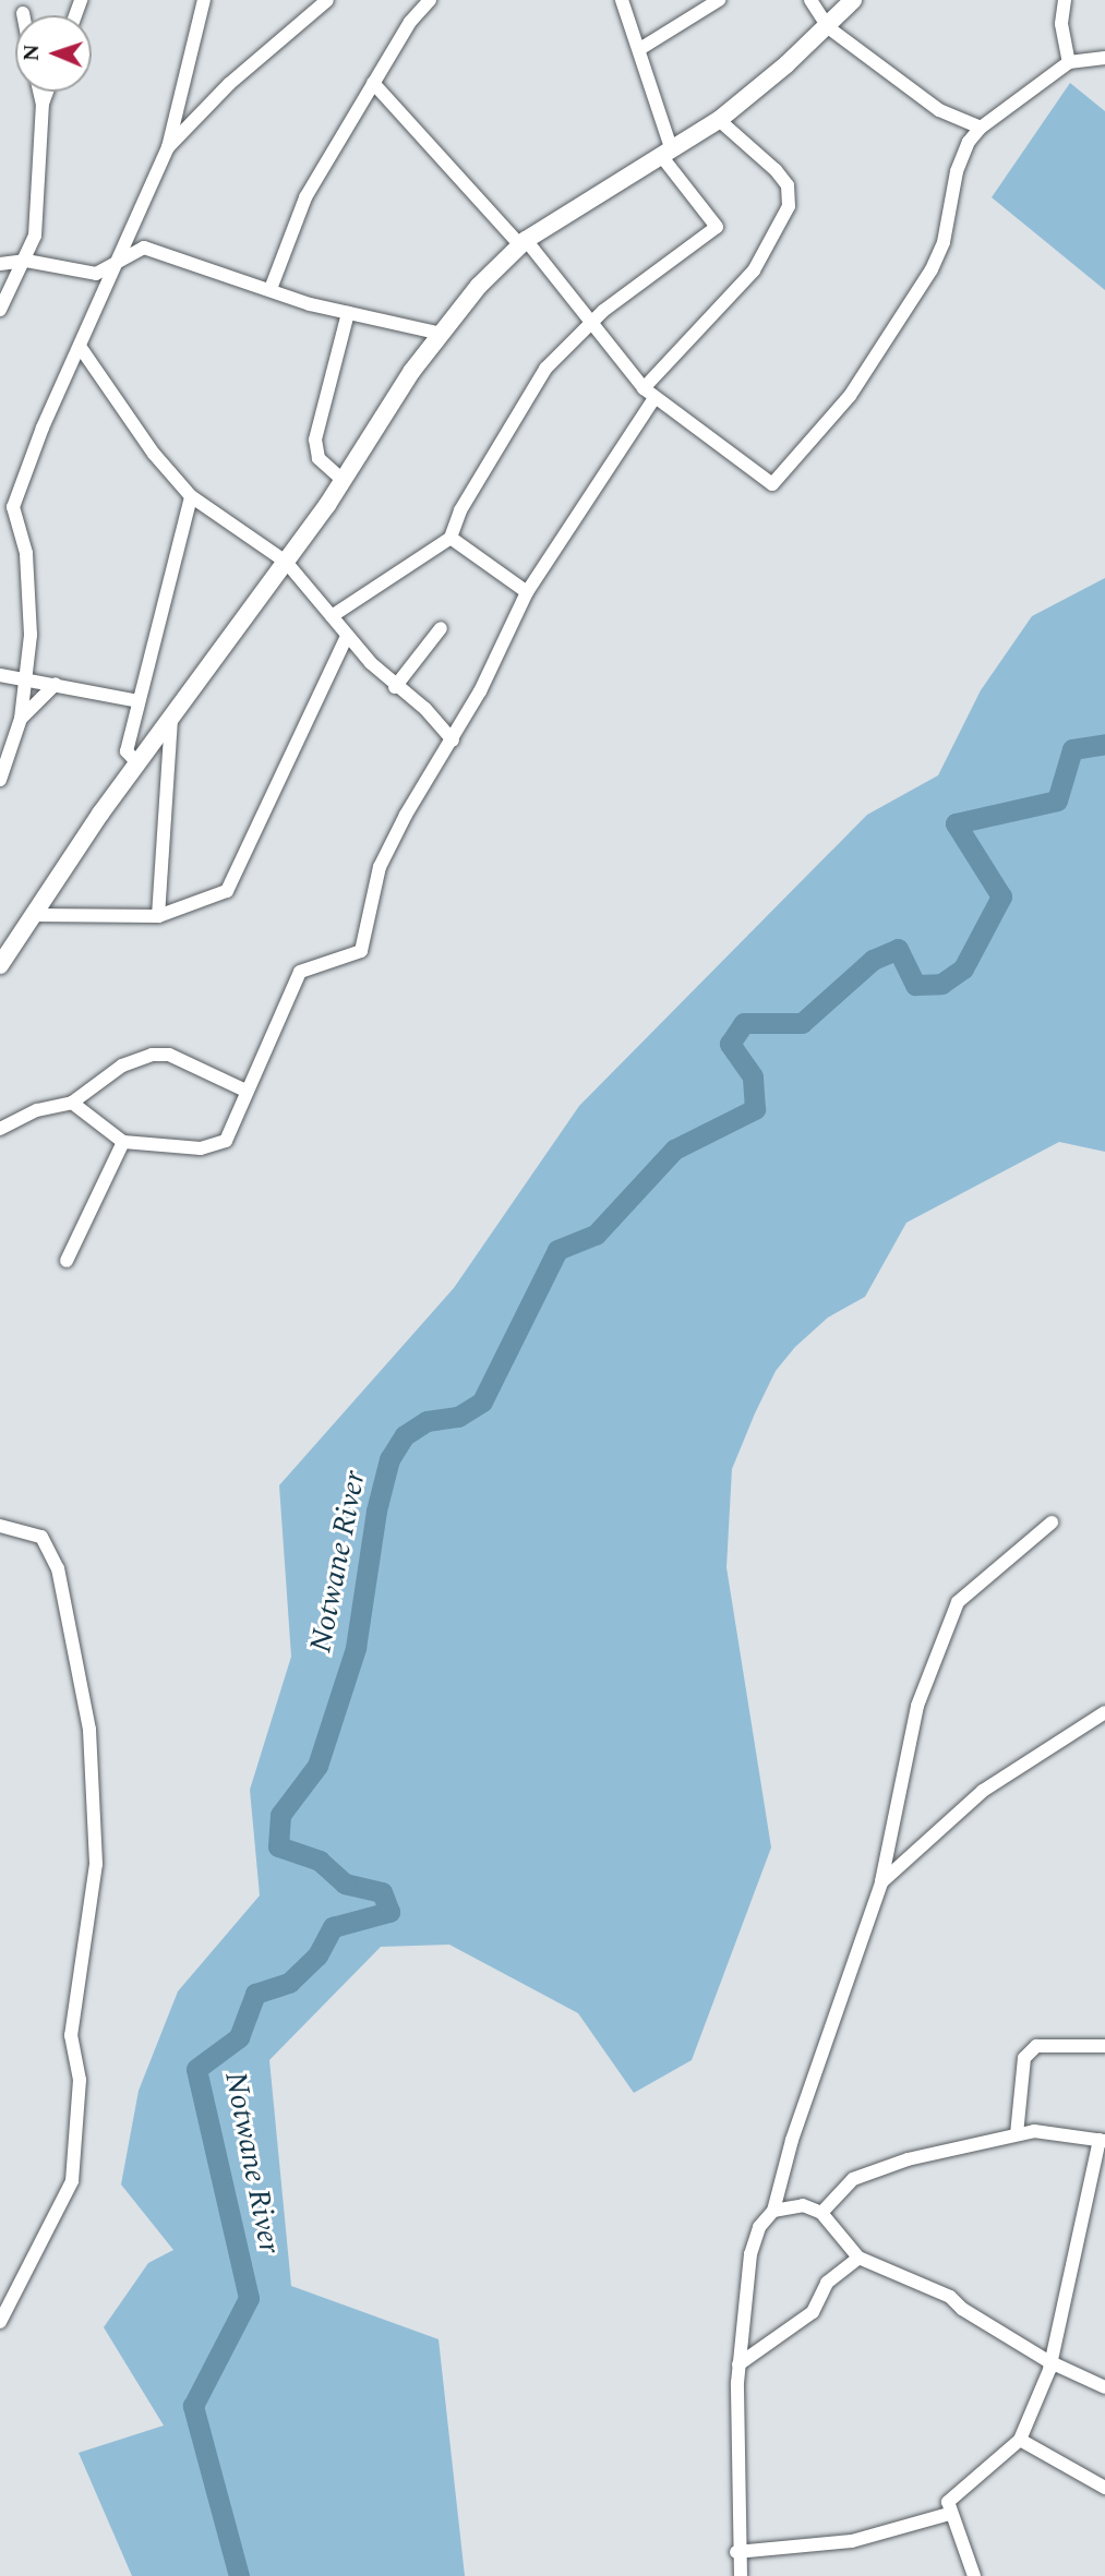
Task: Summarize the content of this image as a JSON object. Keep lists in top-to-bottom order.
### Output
{
  "water": ["Notwane River"],
  "north": "left"
}
